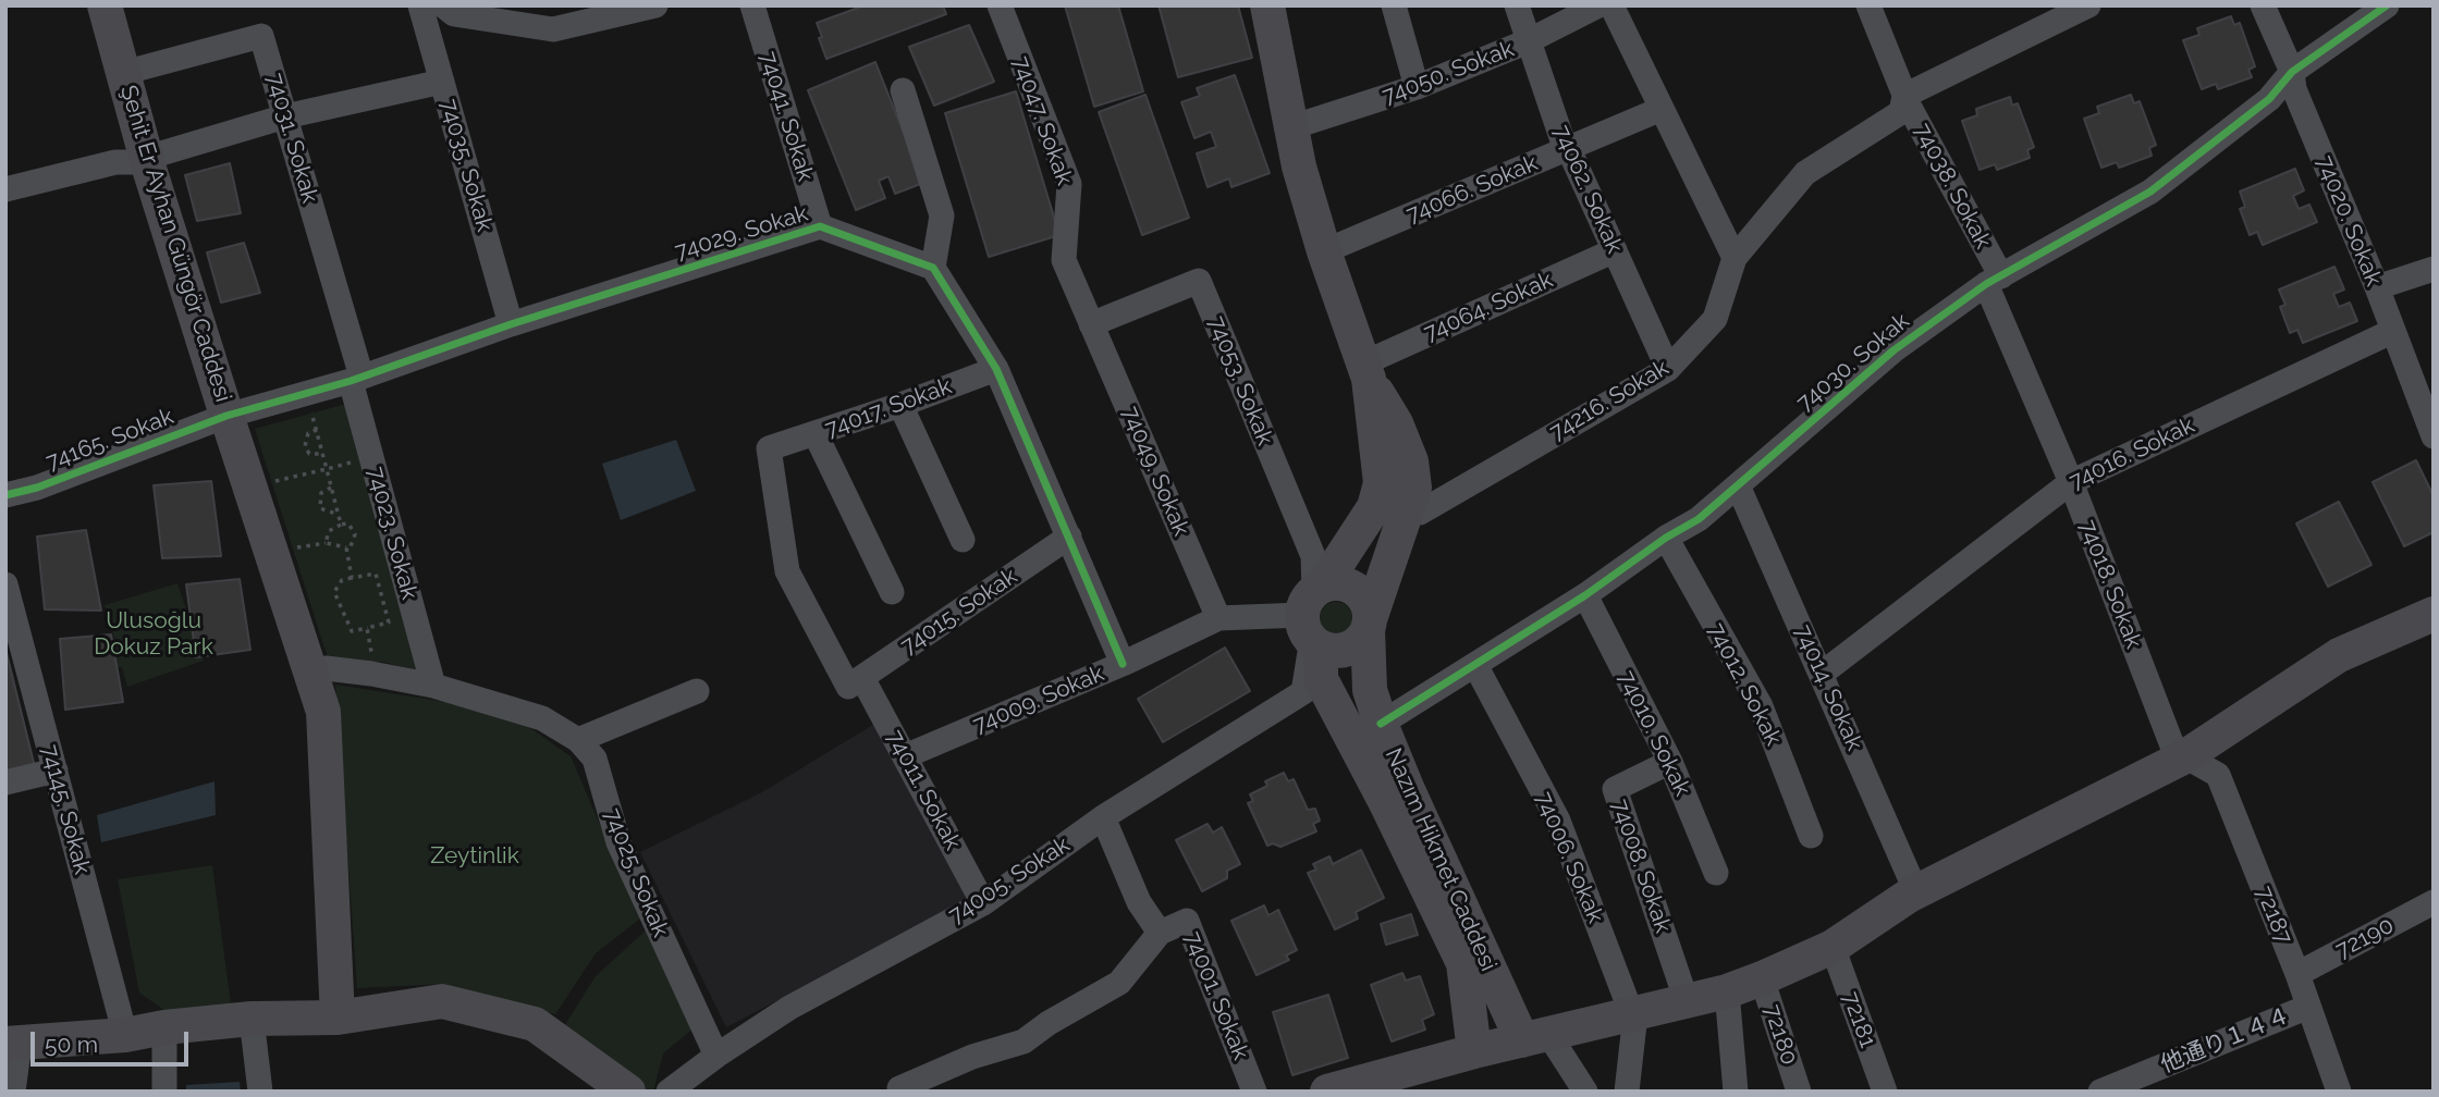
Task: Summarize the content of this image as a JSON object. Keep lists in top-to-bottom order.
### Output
{
  "streets": {
    "main road": ["Şehit Er Ayhan Güngör Caddesi", "Nazım Hikmet Caddesi"],
    "street": [
      "74050. Sokak",
      "74041. Sokak",
      "74047. Sokak",
      "74031. Sokak",
      "74035. Sokak",
      "74038. Sokak",
      "74066. Sokak",
      "74062. Sokak",
      "74020. Sokak",
      "74029. Sokak",
      "74064. Sokak",
      "74030. Sokak",
      "74053. Sokak",
      "74216. Sokak",
      "74017. Sokak",
      "74165. Sokak",
      "74016. Sokak",
      "74049. Sokak",
      "74023. Sokak",
      "74018. Sokak",
      "74015. Sokak",
      "74012. Sokak",
      "74014. Sokak",
      "74009. Sokak",
      "74010. Sokak",
      "74011. Sokak",
      "74145. Sokak",
      "74006. Sokak",
      "74008. Sokak",
      "74025. Sokak",
      "74005. Sokak",
      "72187",
      "72190",
      "74001. Sokak",
      "72181",
      "72180",
      "他通り１４４"
    ]
  },
  "crossings": [
    ["74050. Sokak", "74062. Sokak"],
    ["74050. Sokak", "Nazım Hikmet Caddesi"],
    ["74041. Sokak", "74029. Sokak"],
    ["74047. Sokak", "74053. Sokak"],
    ["74047. Sokak", "74049. Sokak"],
    ["74031. Sokak", "74029. Sokak"],
    ["74031. Sokak", "Şehit Er Ayhan Güngör Caddesi"],
    ["74031. Sokak", "74023. Sokak"],
    ["74035. Sokak", "74029. Sokak"],
    ["74038. Sokak", "74030. Sokak"],
    ["74038. Sokak", "74216. Sokak"],
    ["74038. Sokak", "74018. Sokak"],
    ["74066. Sokak", "74062. Sokak"],
    ["74066. Sokak", "Nazım Hikmet Caddesi"],
    ["74062. Sokak", "74064. Sokak"],
    ["74062. Sokak", "74216. Sokak"],
    ["74020. Sokak", "74030. Sokak"],
    ["74020. Sokak", "74016. Sokak"],
    ["74029. Sokak", "Şehit Er Ayhan Güngör Caddesi"],
    ["74029. Sokak", "74165. Sokak"],
    ["74029. Sokak", "74023. Sokak"],
    ["Şehit Er Ayhan Güngör Caddesi", "74165. Sokak"],
    ["Şehit Er Ayhan Güngör Caddesi", "74025. Sokak"],
    ["74064. Sokak", "Nazım Hikmet Caddesi"],
    ["74030. Sokak", "74018. Sokak"],
    ["74030. Sokak", "74012. Sokak"],
    ["74030. Sokak", "74014. Sokak"],
    ["74030. Sokak", "74010. Sokak"],
    ["74030. Sokak", "74006. Sokak"],
    ["74030. Sokak", "Nazım Hikmet Caddesi"],
    ["74053. Sokak", "74049. Sokak"],
    ["74053. Sokak", "74009. Sokak"],
    ["74053. Sokak", "Nazım Hikmet Caddesi"],
    ["74053. Sokak", "74005. Sokak"],
    ["74216. Sokak", "Nazım Hikmet Caddesi"],
    ["74017. Sokak", "74011. Sokak"],
    ["74016. Sokak", "74018. Sokak"],
    ["74016. Sokak", "74014. Sokak"],
    ["74049. Sokak", "74009. Sokak"],
    ["74023. Sokak", "74025. Sokak"],
    ["74018. Sokak", "72187"],
    ["74015. Sokak", "74011. Sokak"],
    ["74009. Sokak", "74011. Sokak"],
    ["74009. Sokak", "Nazım Hikmet Caddesi"],
    ["74009. Sokak", "74005. Sokak"],
    ["74010. Sokak", "74008. Sokak"],
    ["74011. Sokak", "74005. Sokak"],
    ["Nazım Hikmet Caddesi", "74005. Sokak"],
    ["74025. Sokak", "74005. Sokak"],
    ["74005. Sokak", "74001. Sokak"],
    ["72187", "72190"],
    ["72187", "他通り１４４"]
  ],
  "parks": ["Ulusoğlu Dokuz Park", "Zeytinlik"],
  "scale_bar": "50 m"
}
